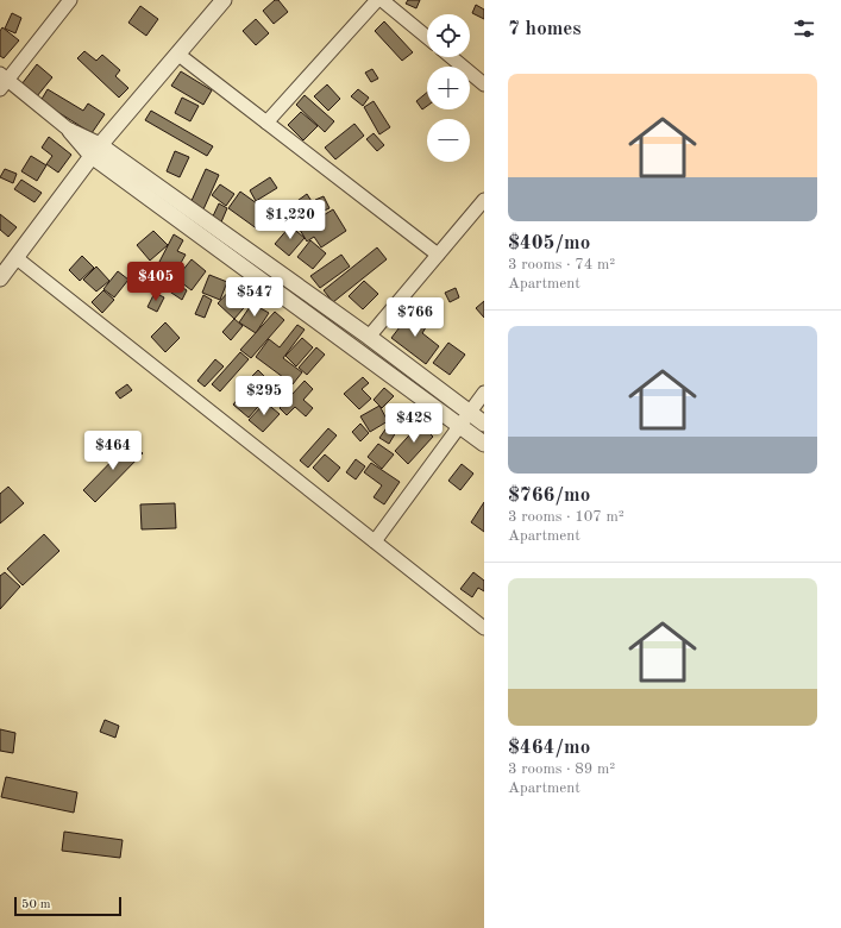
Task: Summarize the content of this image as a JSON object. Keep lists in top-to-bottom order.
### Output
{
  "scale_bar": "50 m",
  "page": {
    "heading": "7 homes",
    "map_buttons": ["+", "−"],
    "list": [
      {
        "name": "$405/mo",
        "note": "3 rooms · 74 m² · Apartment"
      },
      {
        "name": "$766/mo",
        "note": "3 rooms · 107 m² · Apartment"
      },
      {
        "name": "$464/mo",
        "note": "3 rooms · 89 m² · Apartment"
      }
    ],
    "price": [
      "$1,220",
      "$405",
      "$547",
      "$766",
      "$295",
      "$428",
      "$464"
    ],
    "scale": "50 m"
  }
}
